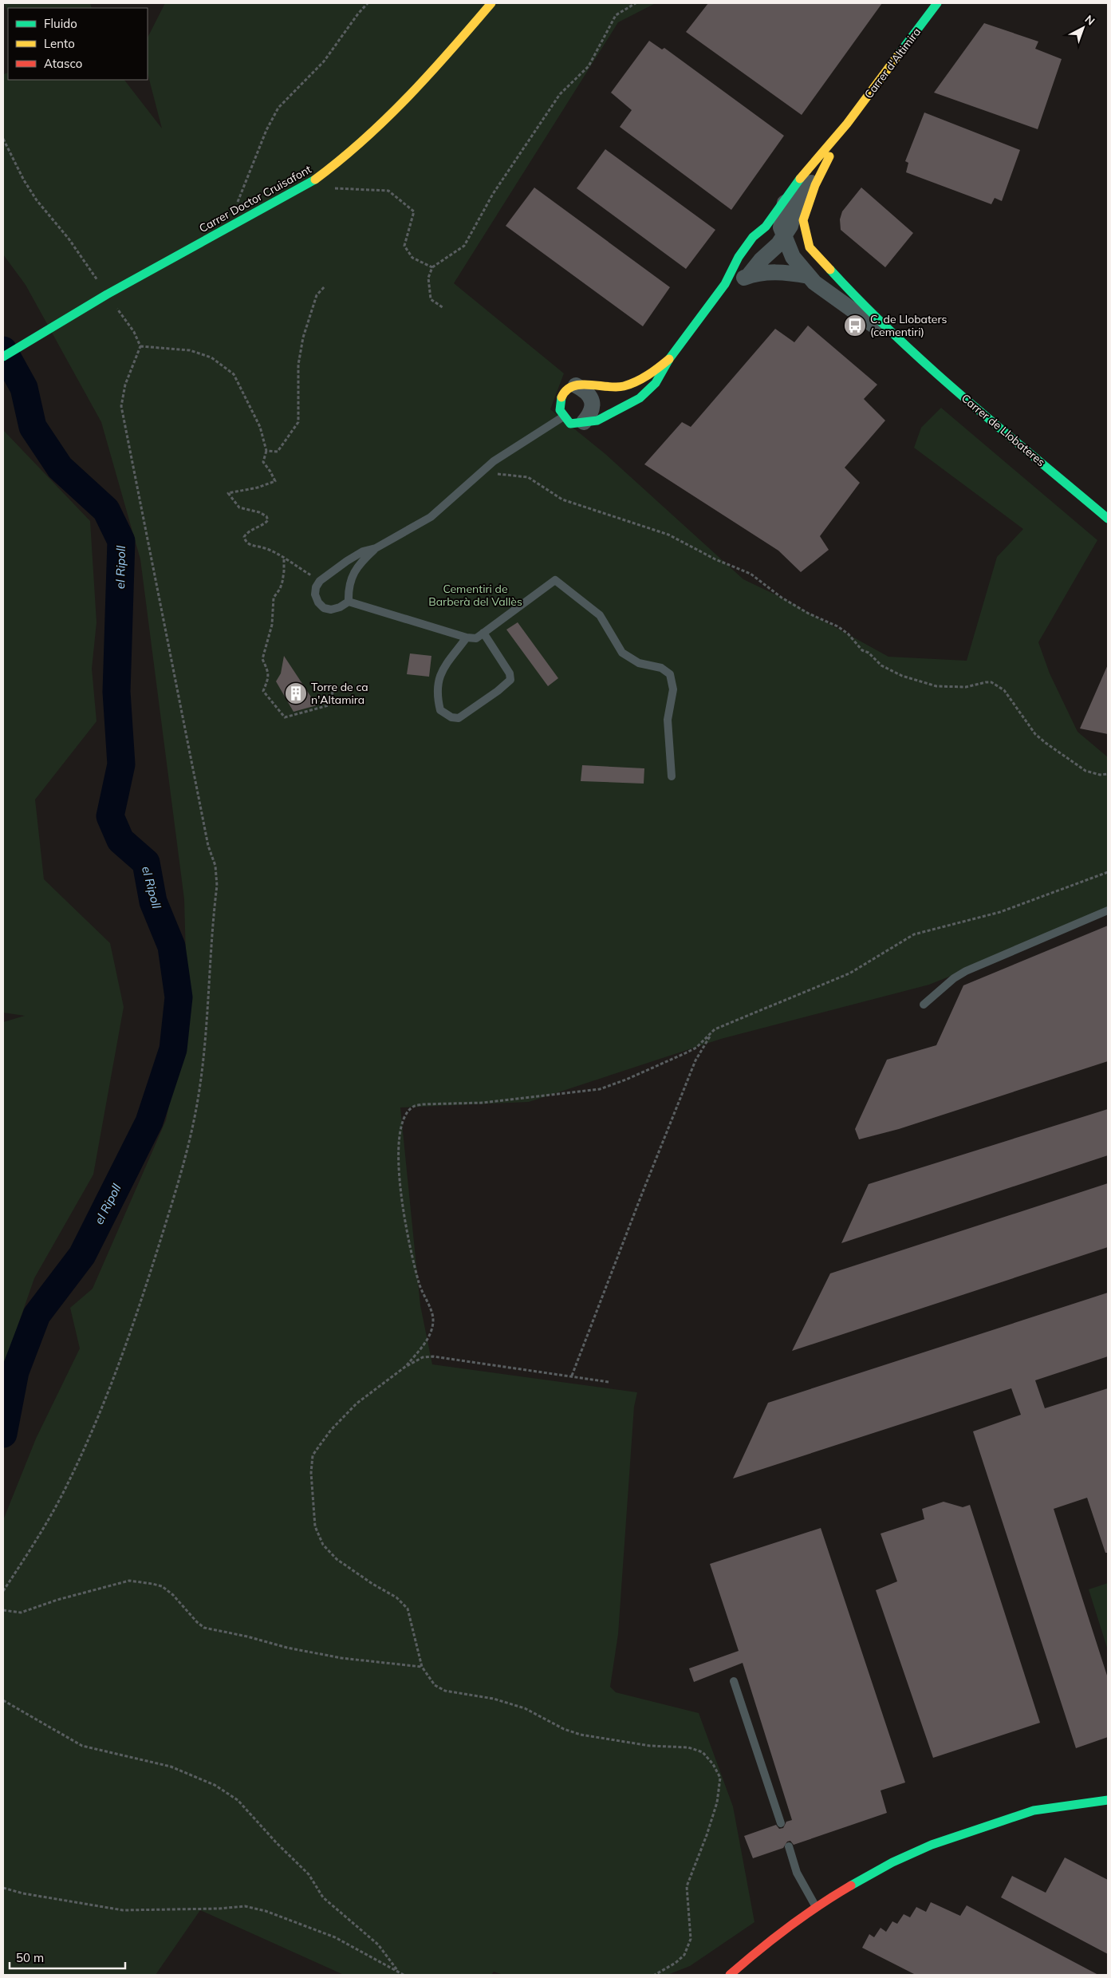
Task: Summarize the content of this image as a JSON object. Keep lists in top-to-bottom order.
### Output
{
  "streets": {
    "street": ["Carrer d'Altimira", "Carrer Doctor Cruisafont", "Carrer de Llobateres"]
  },
  "crossings": [
    ["Carrer d'Altimira", "Carrer de Llobateres"]
  ],
  "water": ["el Ripoll"],
  "parks": ["Cementiri de Barberà del Vallès"],
  "places": {
    "bus stop": ["C. de Llobaters (cementiri)"],
    "building": ["Torre de ca n'Altamira"]
  },
  "legend": ["Fluido", "Lento", "Atasco"],
  "scale_bar": "50 m",
  "north": "top right"
}
